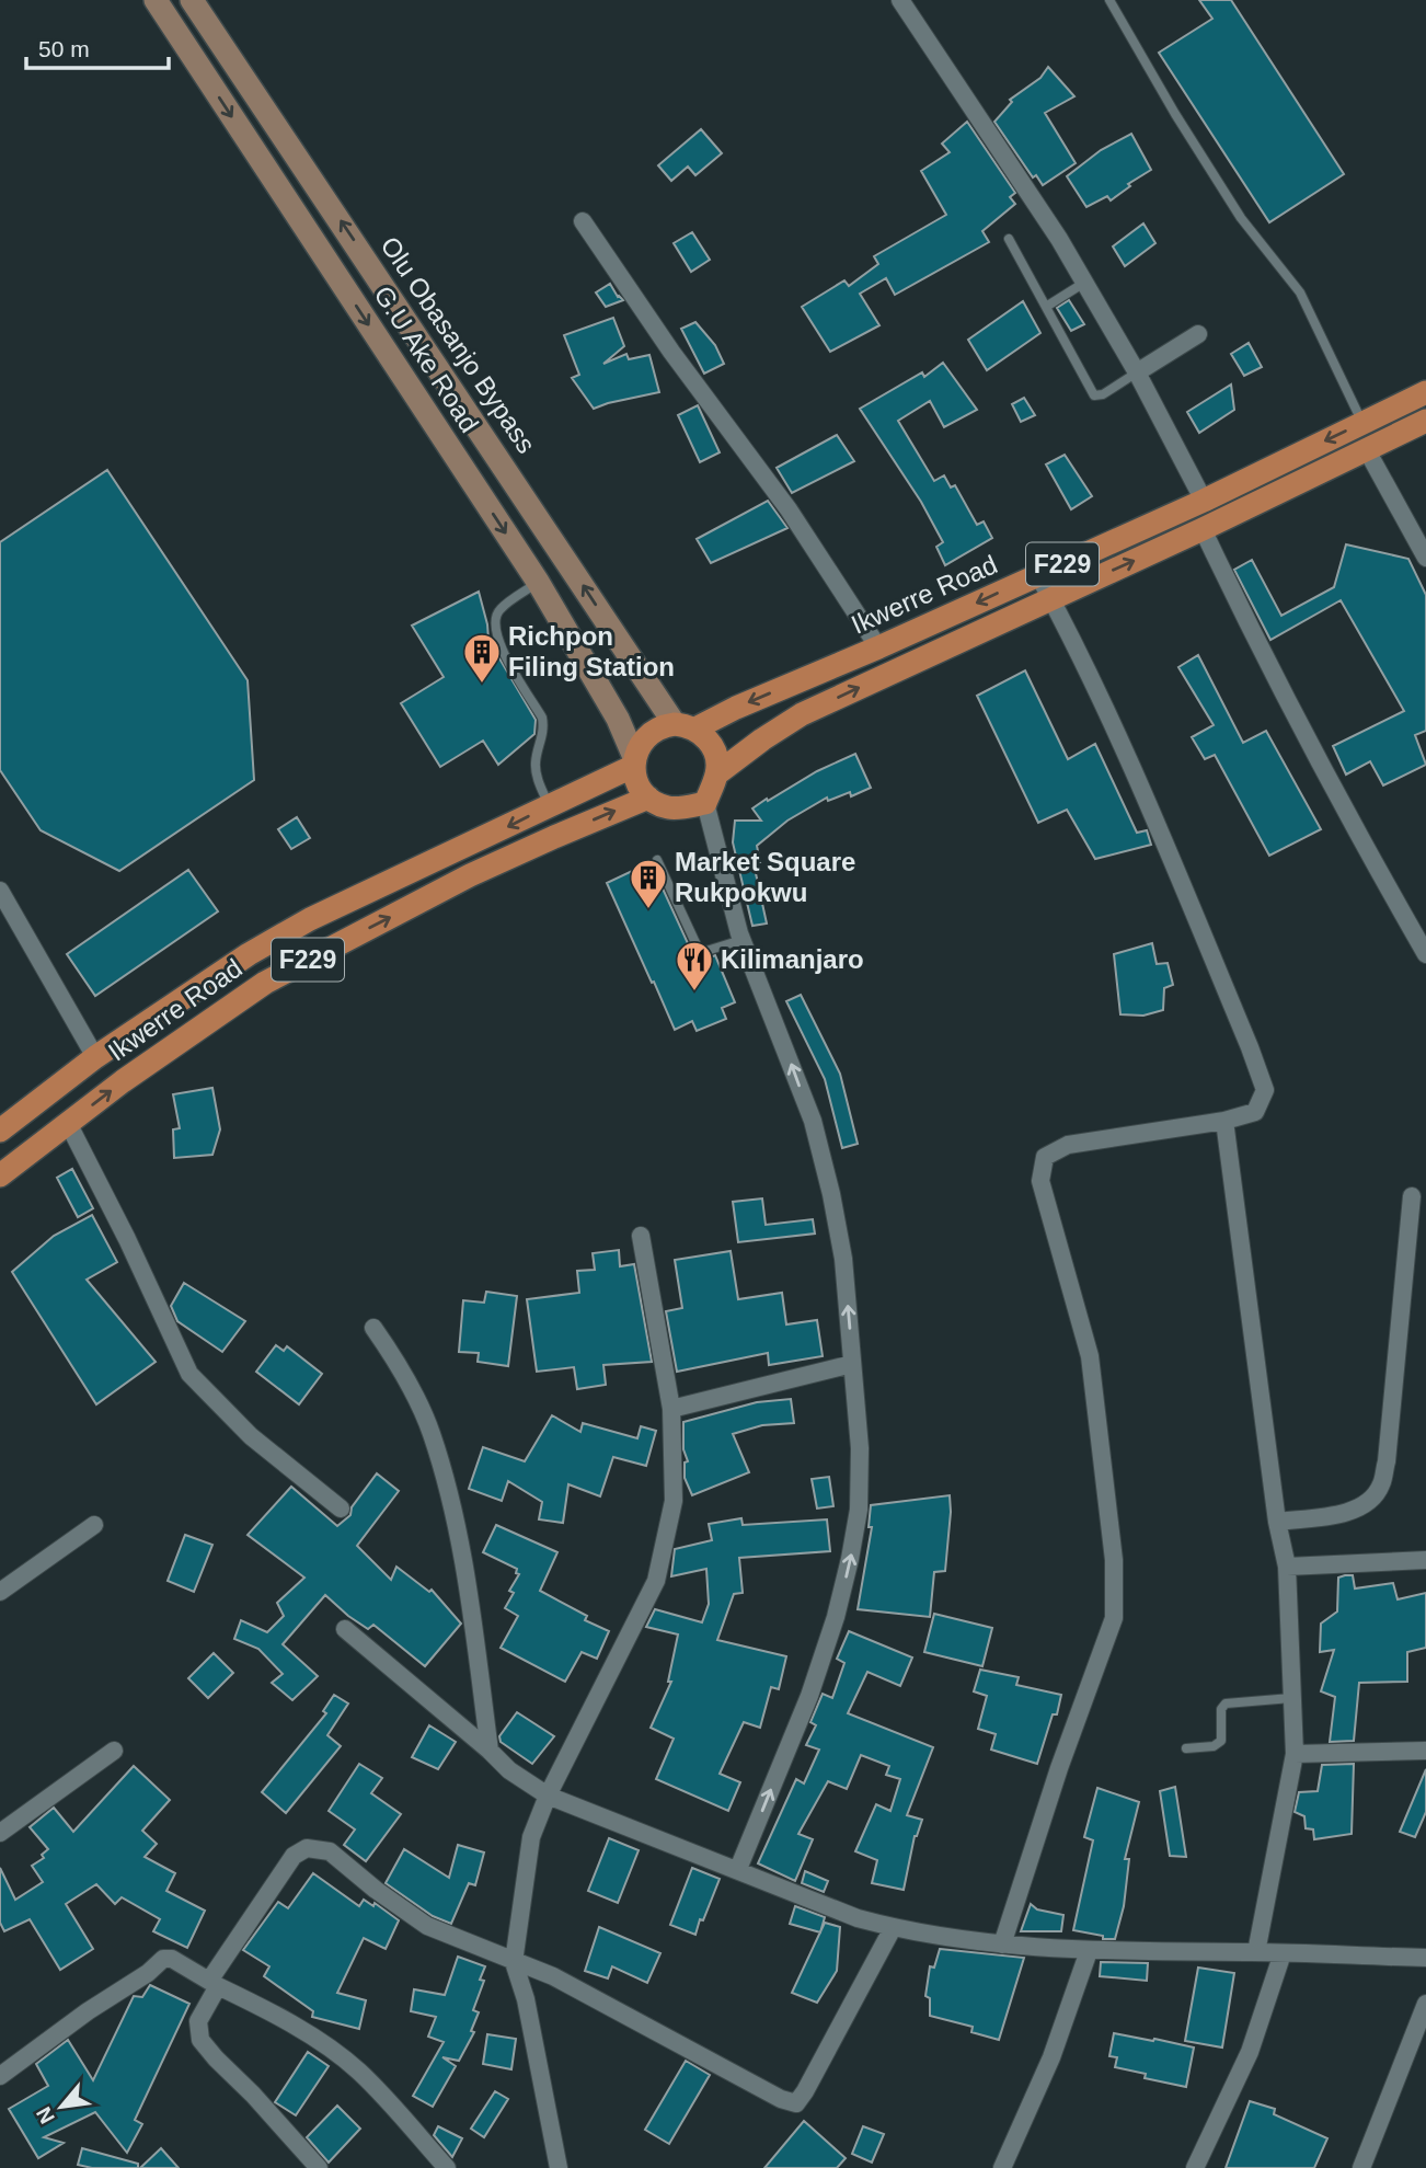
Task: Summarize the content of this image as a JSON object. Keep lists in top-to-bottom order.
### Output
{
  "streets": {
    "main road": [
      "Olu Obasanjo Bypass",
      "G.U Ake Road",
      "F229",
      "Ikwerre Road"
    ]
  },
  "crossings": [
    ["Olu Obasanjo Bypass", "G.U Ake Road"],
    ["Olu Obasanjo Bypass", "F229"],
    ["Olu Obasanjo Bypass", "Ikwerre Road"],
    ["G.U Ake Road", "F229"],
    ["G.U Ake Road", "Ikwerre Road"],
    ["F229", "Ikwerre Road"]
  ],
  "one_way": ["Olu Obasanjo Bypass", "G.U Ake Road"],
  "places": {
    "building": ["Richpon Filing Station", "Market Square Rukpokwu"],
    "restaurant": ["Kilimanjaro"]
  },
  "scale_bar": "50 m",
  "north": "bottom left"
}
